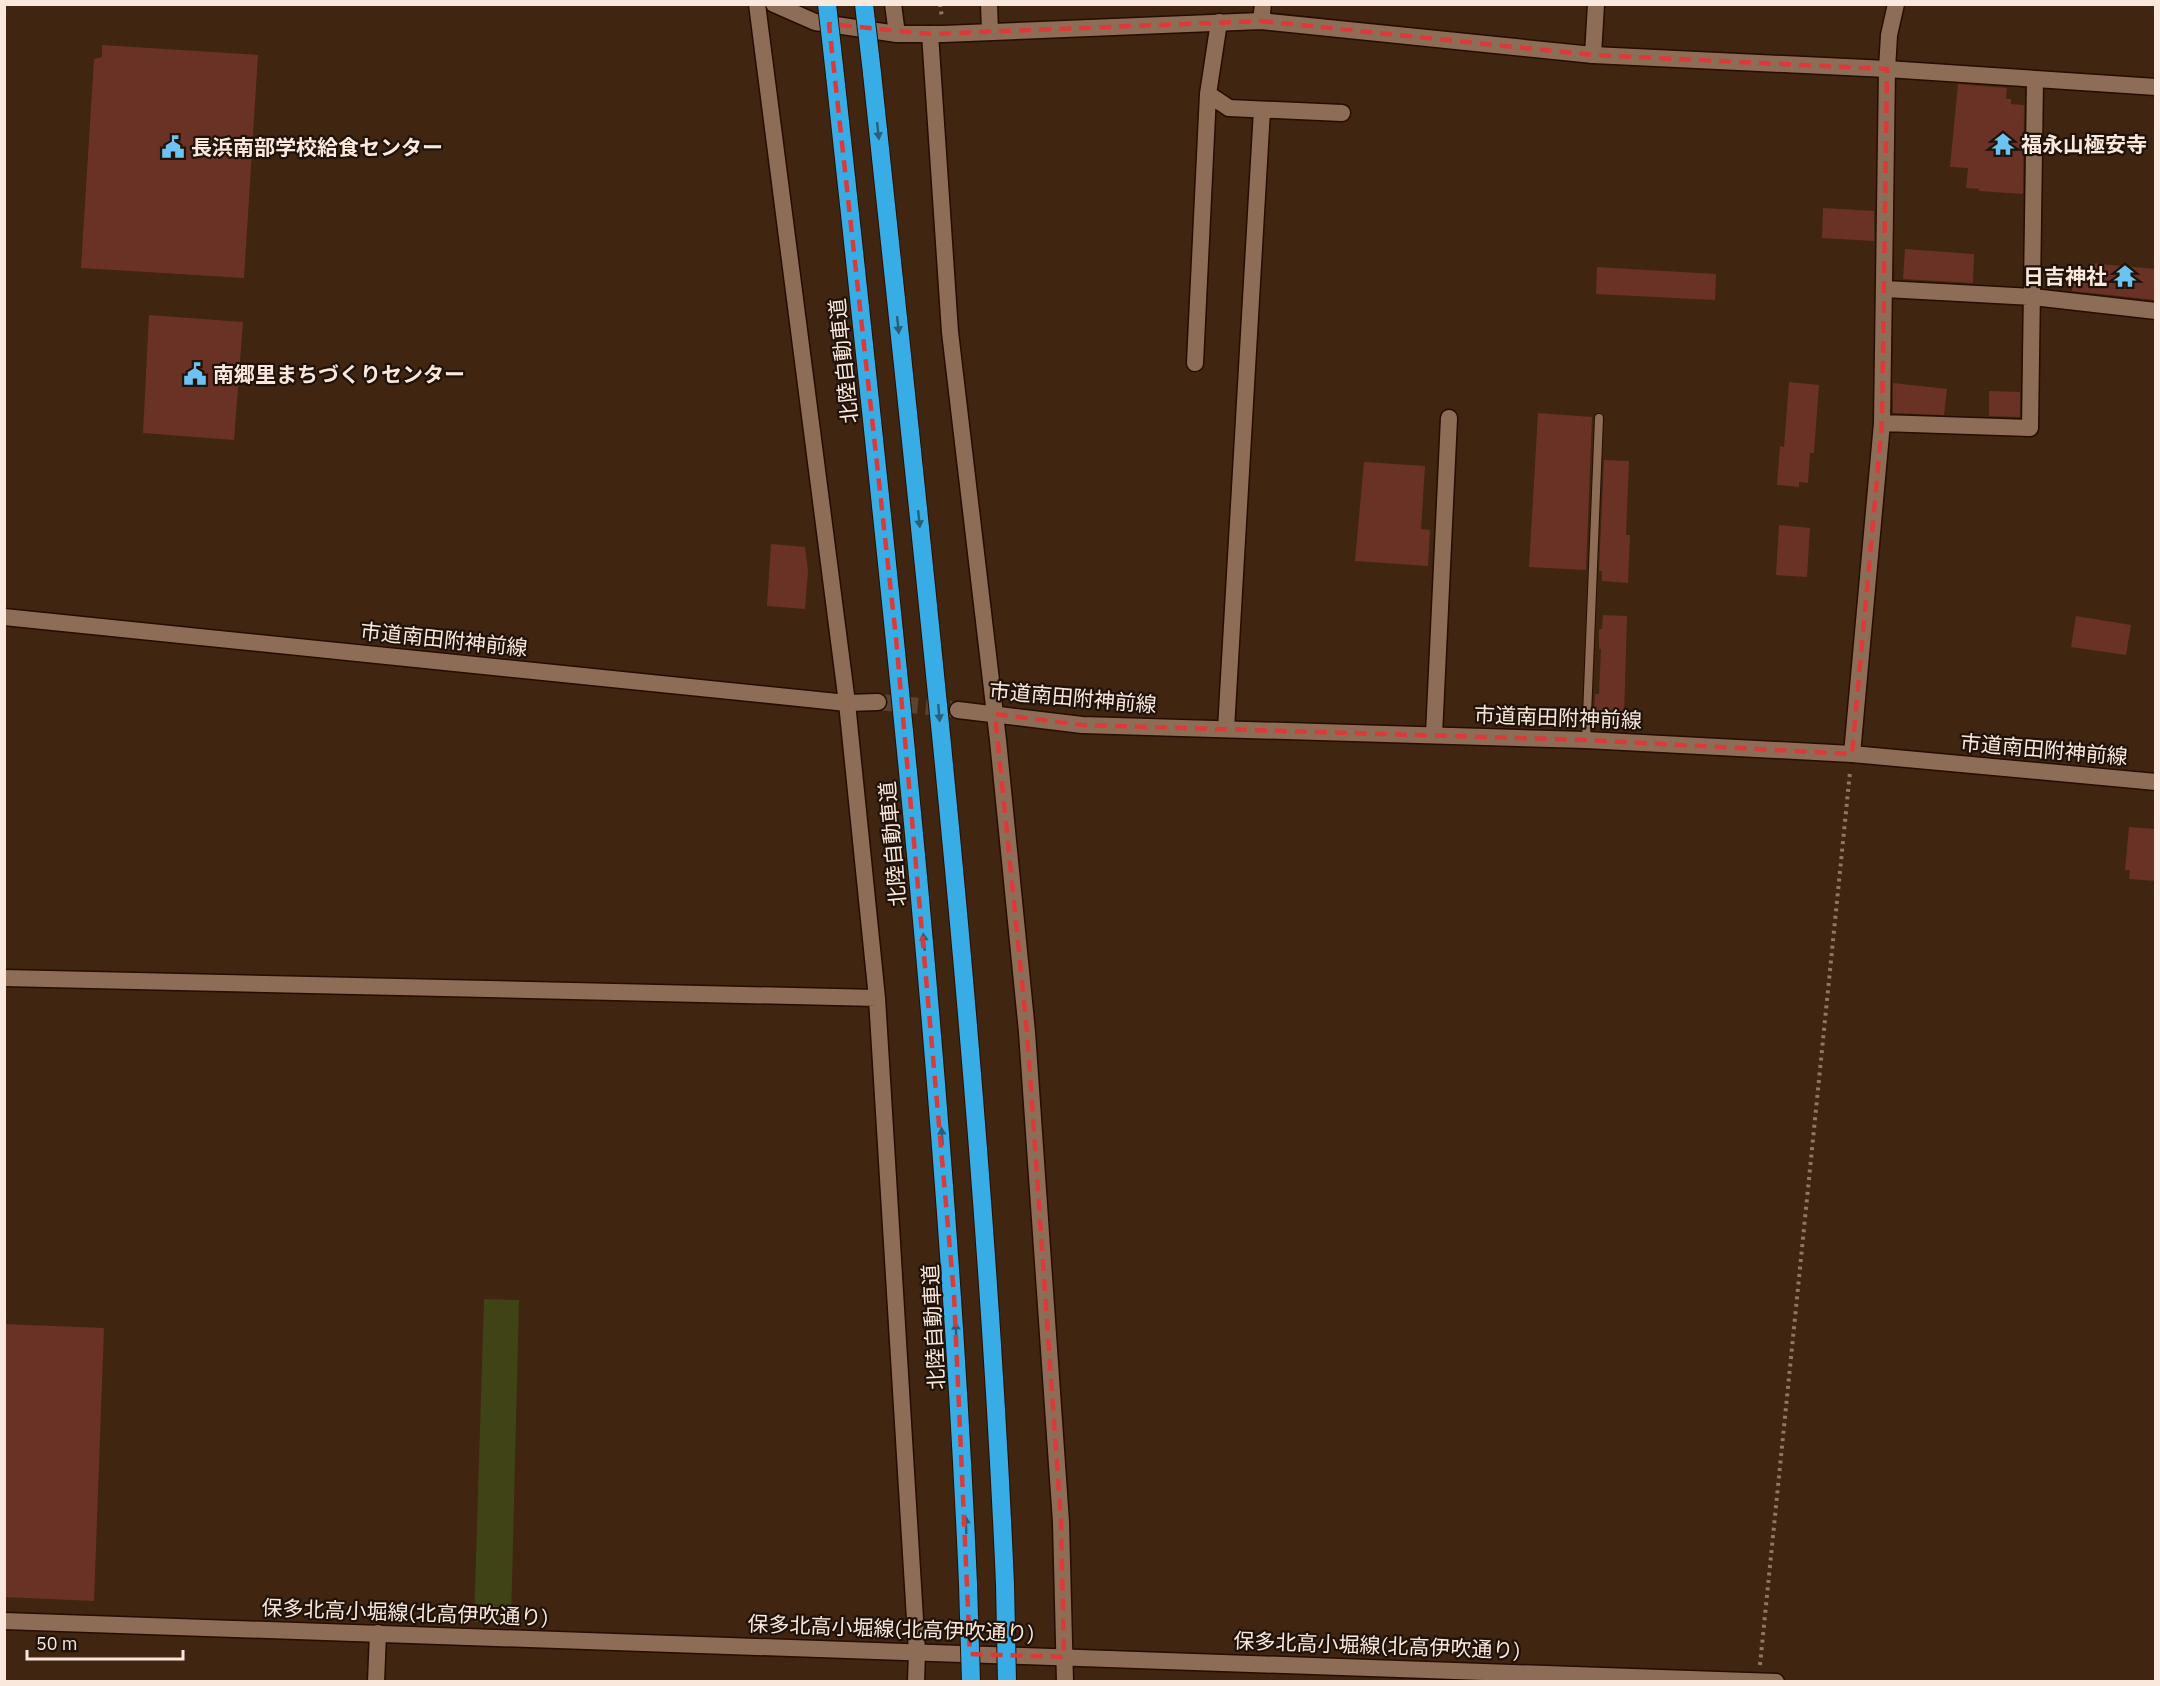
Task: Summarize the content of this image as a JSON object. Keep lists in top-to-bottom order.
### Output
{
  "streets": {
    "highway": ["北陸自動車道"],
    "street": ["市道南田附神前線", "保多北高小堀線(北高伊吹通り)"]
  },
  "places": {
    "temple": ["福永山極安寺", "日吉神社"],
    "public building": ["長浜南部学校給食センター", "南郷里まちづくりセンター"]
  },
  "scale_bar": "50 m"
}
